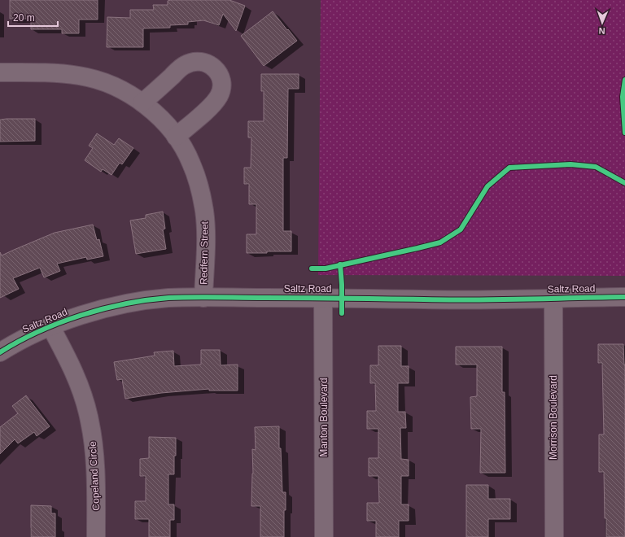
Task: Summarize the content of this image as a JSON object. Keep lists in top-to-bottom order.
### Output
{
  "streets": {
    "street": [
      "Redfern Street",
      "Saltz Road",
      "Manton Boulevard",
      "Morrison Boulevard",
      "Copeland Circle"
    ]
  },
  "crossings": [
    ["Redfern Street", "Saltz Road"],
    ["Saltz Road", "Manton Boulevard"],
    ["Saltz Road", "Morrison Boulevard"],
    ["Saltz Road", "Copeland Circle"]
  ],
  "scale_bar": "20 m",
  "north": "bottom"
}
